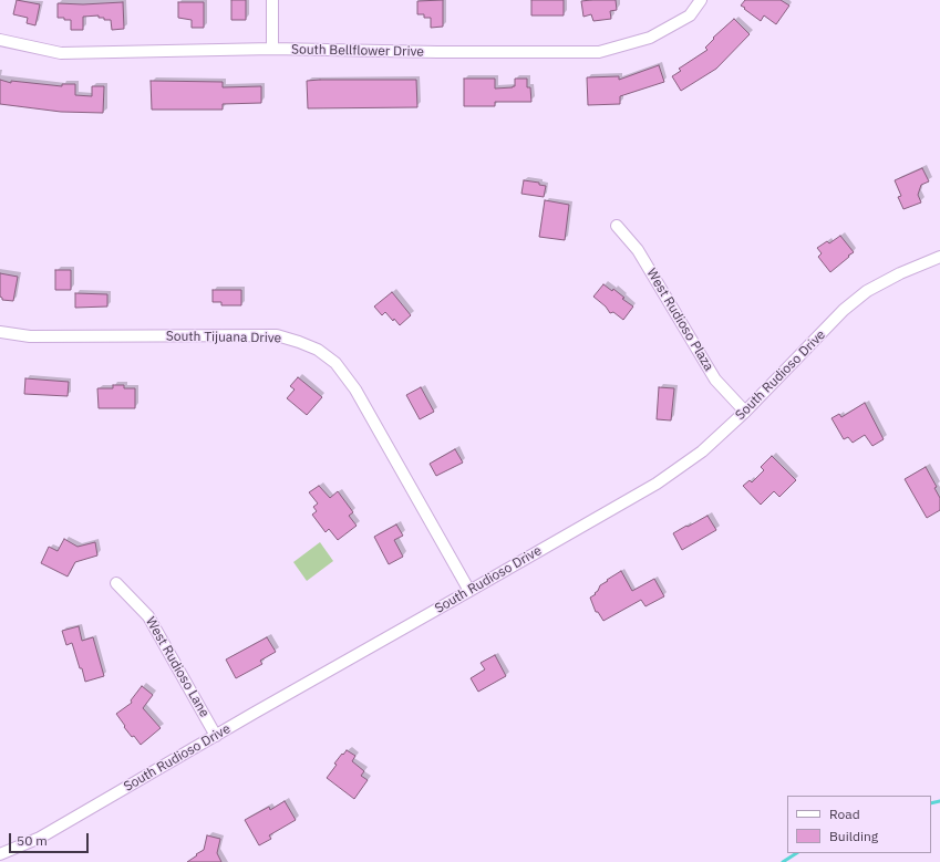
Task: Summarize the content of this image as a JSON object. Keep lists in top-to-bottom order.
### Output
{
  "streets": {
    "street": [
      "South Bellflower Drive",
      "West Rudioso Plaza",
      "South Tijuana Drive",
      "South Rudioso Drive",
      "West Rudioso Lane"
    ]
  },
  "crossings": [
    ["West Rudioso Plaza", "South Rudioso Drive"],
    ["South Tijuana Drive", "South Rudioso Drive"],
    ["South Rudioso Drive", "West Rudioso Lane"]
  ],
  "legend": ["Road", "Building"],
  "scale_bar": "50 m"
}
